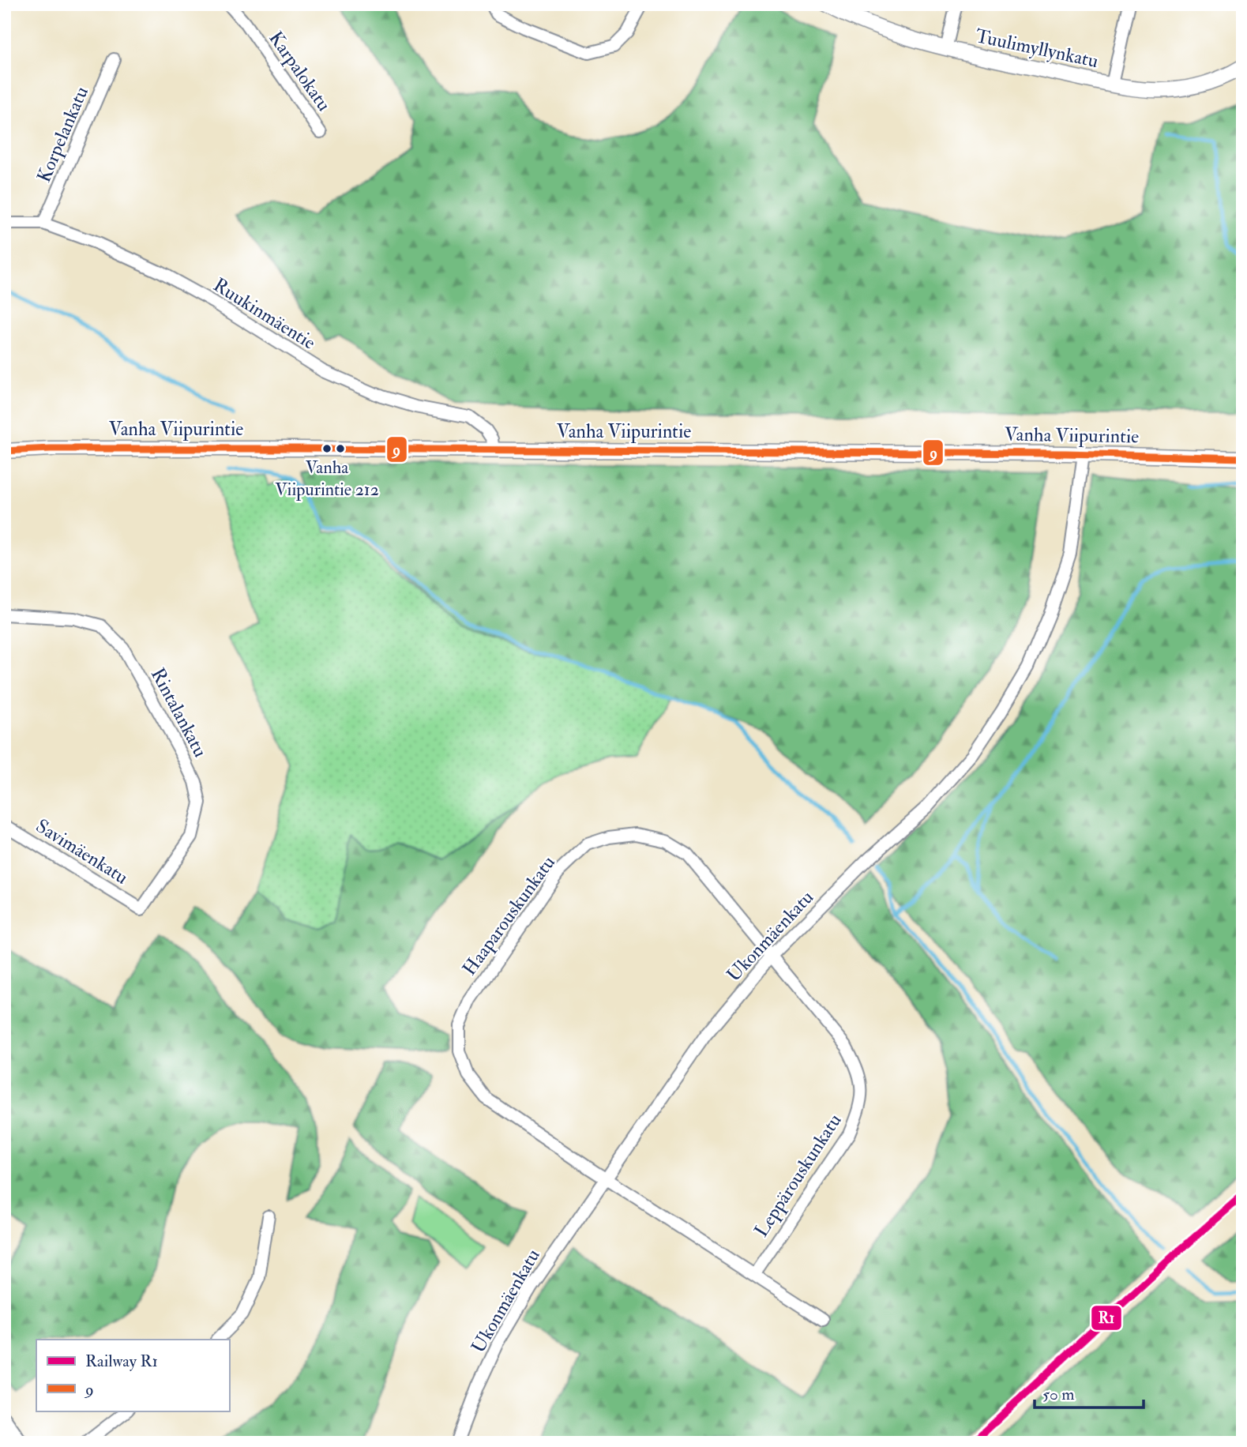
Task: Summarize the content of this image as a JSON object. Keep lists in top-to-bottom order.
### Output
{
  "streets": {
    "street": [
      "Tuulimyllynkatu",
      "Karpalokatu",
      "Korpelankatu",
      "Ruukinmäentie",
      "Vanha Viipurintie",
      "Rintalankatu",
      "Savimäenkatu",
      "Haaparouskunkatu",
      "Ukonmäenkatu",
      "Leppärouskunkatu"
    ]
  },
  "crossings": [
    ["Korpelankatu", "Ruukinmäentie"],
    ["Ruukinmäentie", "Vanha Viipurintie"],
    ["Vanha Viipurintie", "Ukonmäenkatu"],
    ["Rintalankatu", "Savimäenkatu"],
    ["Haaparouskunkatu", "Ukonmäenkatu"],
    ["Haaparouskunkatu", "Leppärouskunkatu"],
    ["Ukonmäenkatu", "Leppärouskunkatu"]
  ],
  "places": ["Vanha Viipurintie 212"],
  "lines": ["transit line 9", "rail line R1"],
  "legend": ["Railway R1", "9"],
  "scale_bar": "50 m"
}
